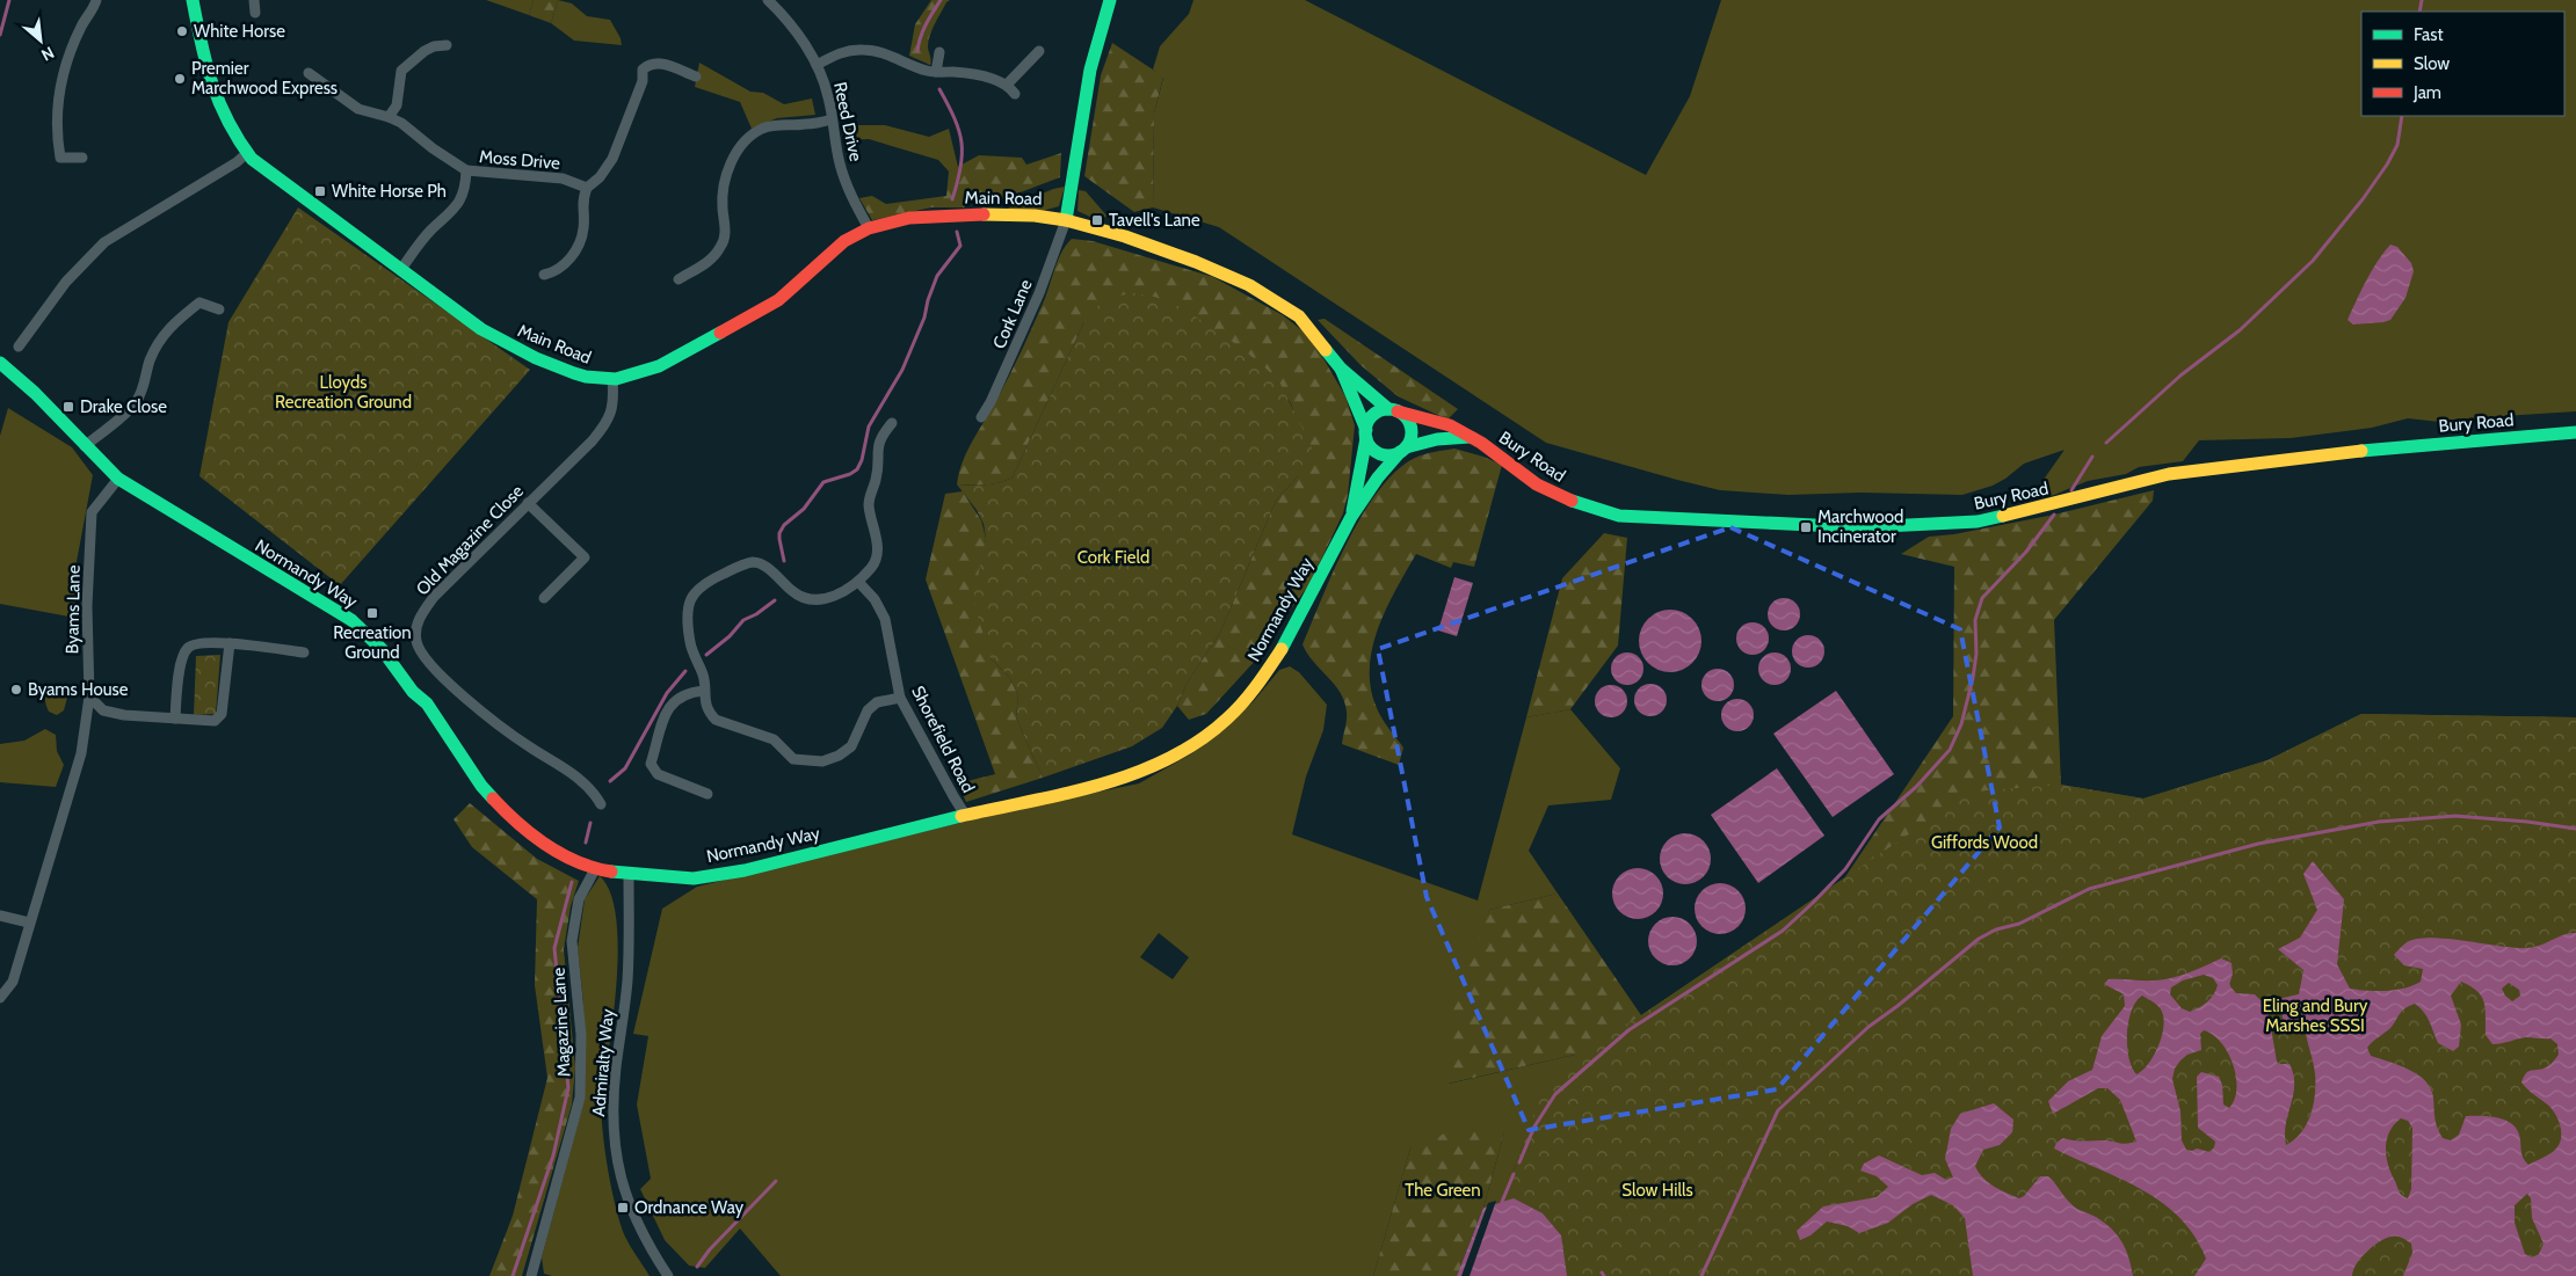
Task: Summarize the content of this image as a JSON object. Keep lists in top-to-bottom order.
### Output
{
  "streets": {
    "street": [
      "Reed Drive",
      "Moss Drive",
      "Main Road",
      "Cork Lane",
      "Bury Road",
      "Old Magazine Close",
      "Normandy Way",
      "Byams Lane",
      "Shorefield Road",
      "Magazine Lane",
      "Admiralty Way"
    ]
  },
  "crossings": [
    ["Reed Drive", "Main Road"],
    ["Moss Drive", "Main Road"],
    ["Main Road", "Cork Lane"],
    ["Main Road", "Old Magazine Close"],
    ["Bury Road", "Normandy Way"],
    ["Normandy Way", "Byams Lane"],
    ["Normandy Way", "Shorefield Road"],
    ["Normandy Way", "Magazine Lane"],
    ["Normandy Way", "Admiralty Way"]
  ],
  "parks": [
    "Lloyds Recreation Ground",
    "Cork Field",
    "Giffords Wood",
    "Eling and Bury Marshes SSSI",
    "The Green",
    "Slow Hills"
  ],
  "places": {
    "other": ["White Horse", "Premier Marchwood Express", "Byams House"],
    "transit": [
      "White Horse Ph",
      "Tavell's Lane",
      "Drake Close",
      "Marchwood Incinerator",
      "Recreation Ground",
      "Ordnance Way"
    ]
  },
  "legend": ["Fast", "Slow", "Jam"],
  "north": "bottom right"
}
